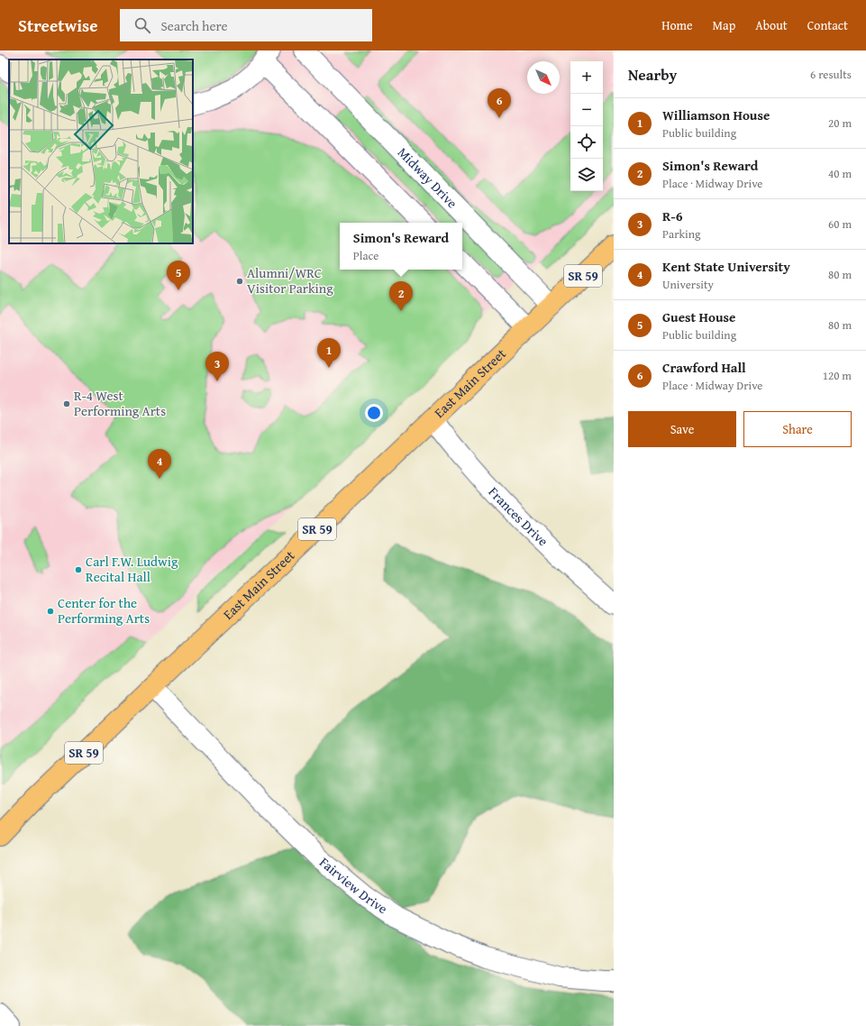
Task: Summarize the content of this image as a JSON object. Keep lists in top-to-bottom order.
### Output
{
  "streets": {
    "main road": ["SR 59", "East Main Street"],
    "street": ["Midway Drive", "Frances Drive", "Fairview Drive"]
  },
  "crossings": [
    ["Midway Drive", "East Main Street"],
    ["East Main Street", "Frances Drive"],
    ["East Main Street", "Fairview Drive"]
  ],
  "places": [
    "Alumni/WRC Visitor Parking",
    "R-4 West Performing Arts",
    "Carl F.W. Ludwig Recital Hall",
    "Center for the Performing Arts"
  ],
  "north": "bottom right",
  "page": {
    "header": "Streetwise",
    "search": "Search here",
    "nav": [
      "Home",
      "Map",
      "About",
      "Contact"
    ],
    "heading": ["Nearby", "6 results"],
    "map_buttons": ["+", "−"],
    "pins": [
      "6",
      "5",
      "2",
      "1",
      "3",
      "4"
    ],
    "list": [
      {
        "mark": "1",
        "name": "Williamson House",
        "note": "Public building",
        "value": "20 m"
      },
      {
        "mark": "2",
        "name": "Simon's Reward",
        "note": "Place · Midway Drive",
        "value": "40 m"
      },
      {
        "mark": "3",
        "name": "R-6",
        "note": "Parking",
        "value": "60 m"
      },
      {
        "mark": "4",
        "name": "Kent State University",
        "note": "University",
        "value": "80 m"
      },
      {
        "mark": "5",
        "name": "Guest House",
        "note": "Public building",
        "value": "80 m"
      },
      {
        "mark": "6",
        "name": "Crawford Hall",
        "note": "Place · Midway Drive",
        "value": "120 m"
      }
    ],
    "popup": ["Simon's Reward", "Place"],
    "buttons": ["Save", "Share"]
  }
}
